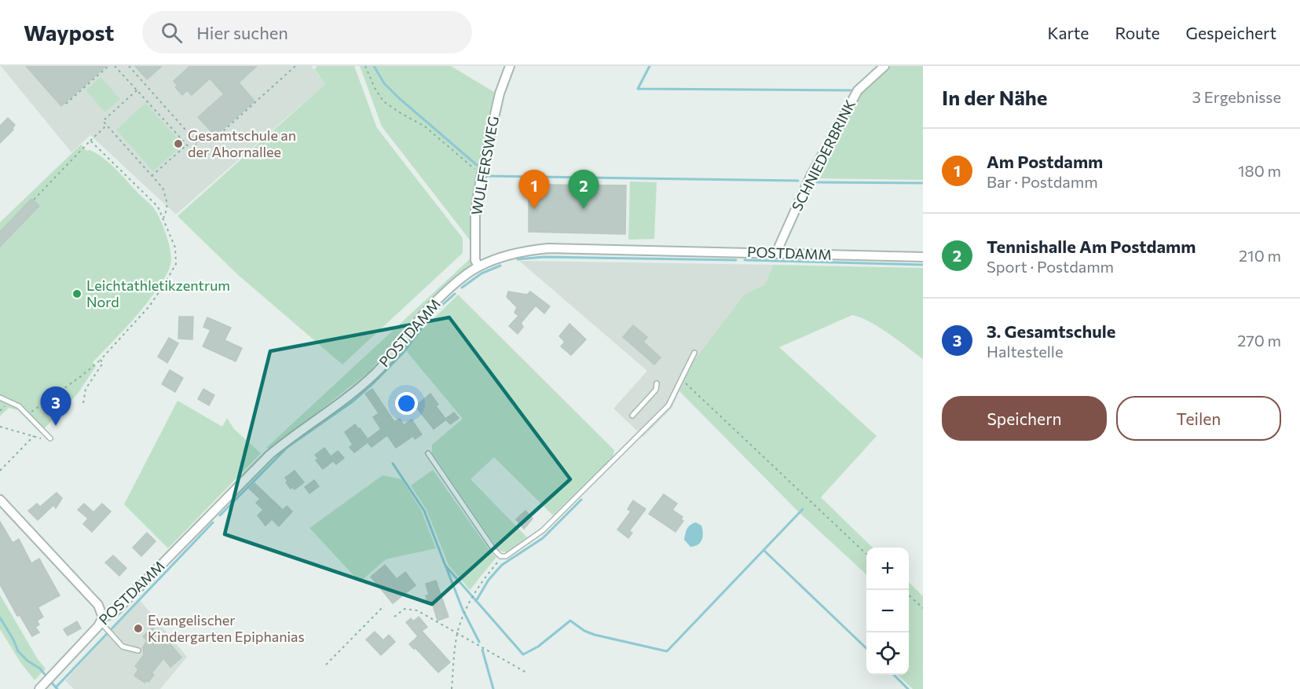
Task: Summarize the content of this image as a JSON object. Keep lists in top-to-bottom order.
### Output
{
  "streets": {
    "street": ["SCHNIEDERBRINK", "WULFERSWEG", "POSTDAMM"]
  },
  "crossings": [
    ["SCHNIEDERBRINK", "POSTDAMM"],
    ["WULFERSWEG", "POSTDAMM"]
  ],
  "places": ["Gesamtschule an der Ahornallee", "Leichtathletikzentrum Nord", "Evangelischer Kindergarten Epiphanias"],
  "page": {
    "header": "Waypost",
    "search": "Hier suchen",
    "nav": ["Karte", "Route", "Gespeichert"],
    "heading": ["In der Nähe", "3 Ergebnisse"],
    "list": [
      {
        "mark": "1",
        "name": "Am Postdamm",
        "note": "Bar · Postdamm",
        "value": "180 m"
      },
      {
        "mark": "2",
        "name": "Tennishalle Am Postdamm",
        "note": "Sport · Postdamm",
        "value": "210 m"
      },
      {
        "mark": "3",
        "name": "3. Gesamtschule",
        "note": "Haltestelle",
        "value": "270 m"
      }
    ],
    "pins": ["1", "2", "3"],
    "buttons": ["Speichern", "Teilen"],
    "map_buttons": ["+", "−"]
  }
}
